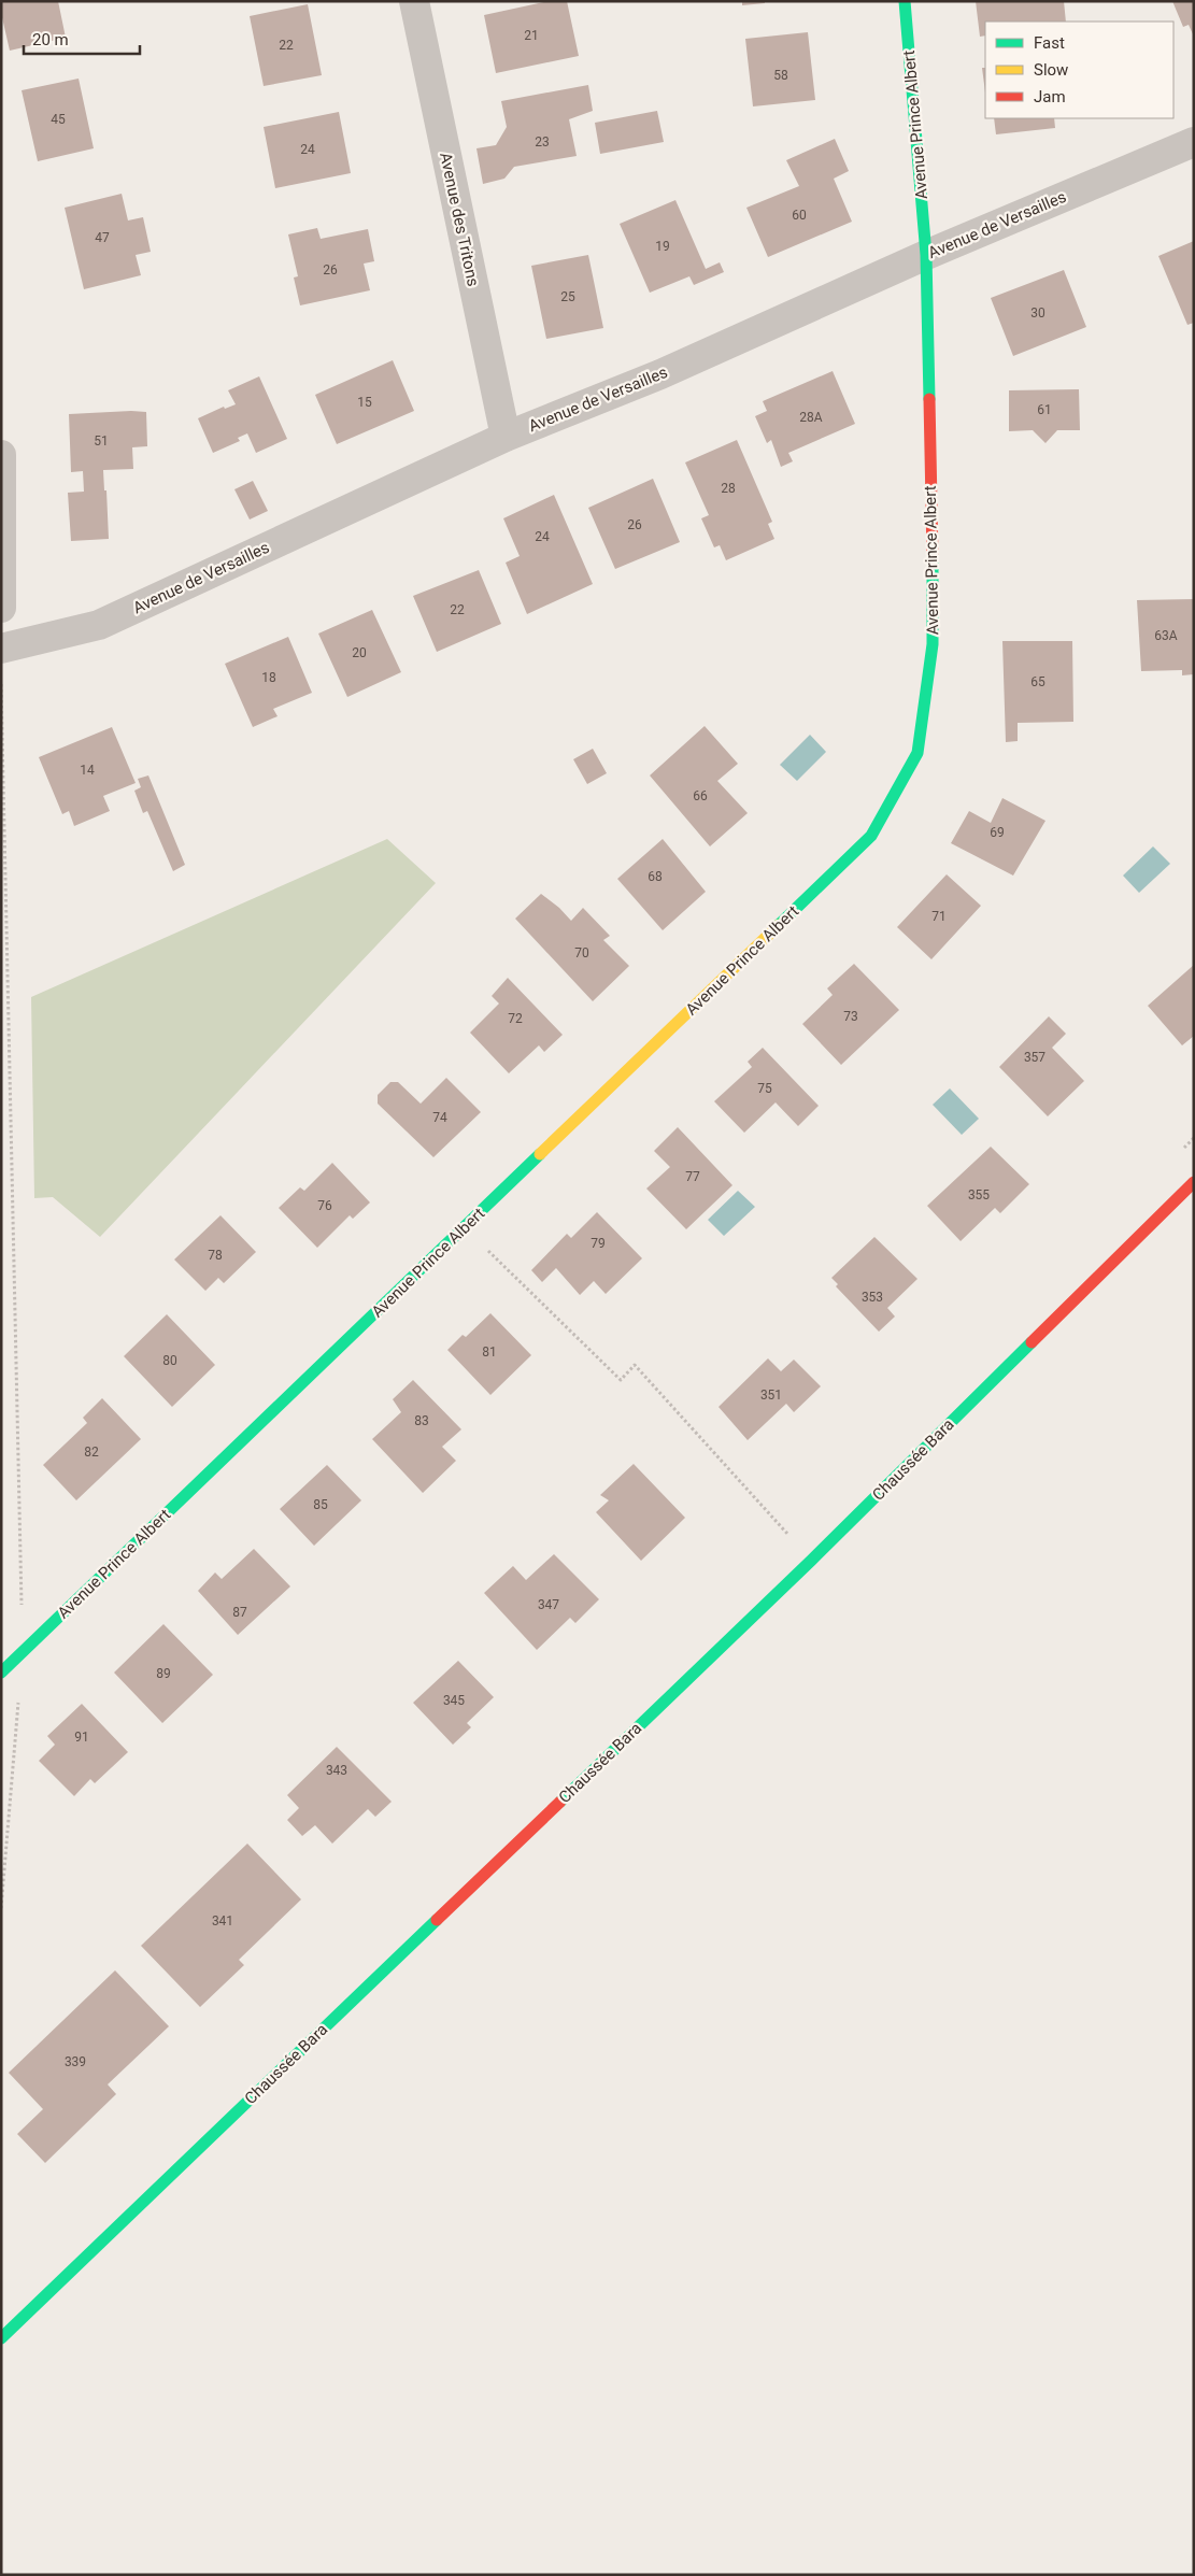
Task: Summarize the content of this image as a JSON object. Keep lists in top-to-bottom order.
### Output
{
  "streets": {
    "street": [
      "Avenue Prince Albert",
      "Avenue des Tritons",
      "Avenue de Versailles",
      "Chaussée Bara"
    ]
  },
  "crossings": [
    ["Avenue Prince Albert", "Avenue de Versailles"],
    ["Avenue des Tritons", "Avenue de Versailles"]
  ],
  "house_numbers": [
    "21",
    "22",
    "58",
    "45",
    "23",
    "24",
    "60",
    "47",
    "19",
    "26",
    "25",
    "30",
    "15",
    "61",
    "28A",
    "51",
    "28",
    "26",
    "24",
    "22",
    "63A",
    "20",
    "18",
    "65",
    "14",
    "66",
    "69",
    "68",
    "71",
    "70",
    "73",
    "72",
    "357",
    "75",
    "74",
    "77",
    "355",
    "76",
    "79",
    "78",
    "353",
    "81",
    "80",
    "351",
    "83",
    "82",
    "85",
    "347",
    "87",
    "89",
    "345",
    "91",
    "343",
    "341",
    "339"
  ],
  "legend": ["Fast", "Slow", "Jam"],
  "scale_bar": "20 m"
}
